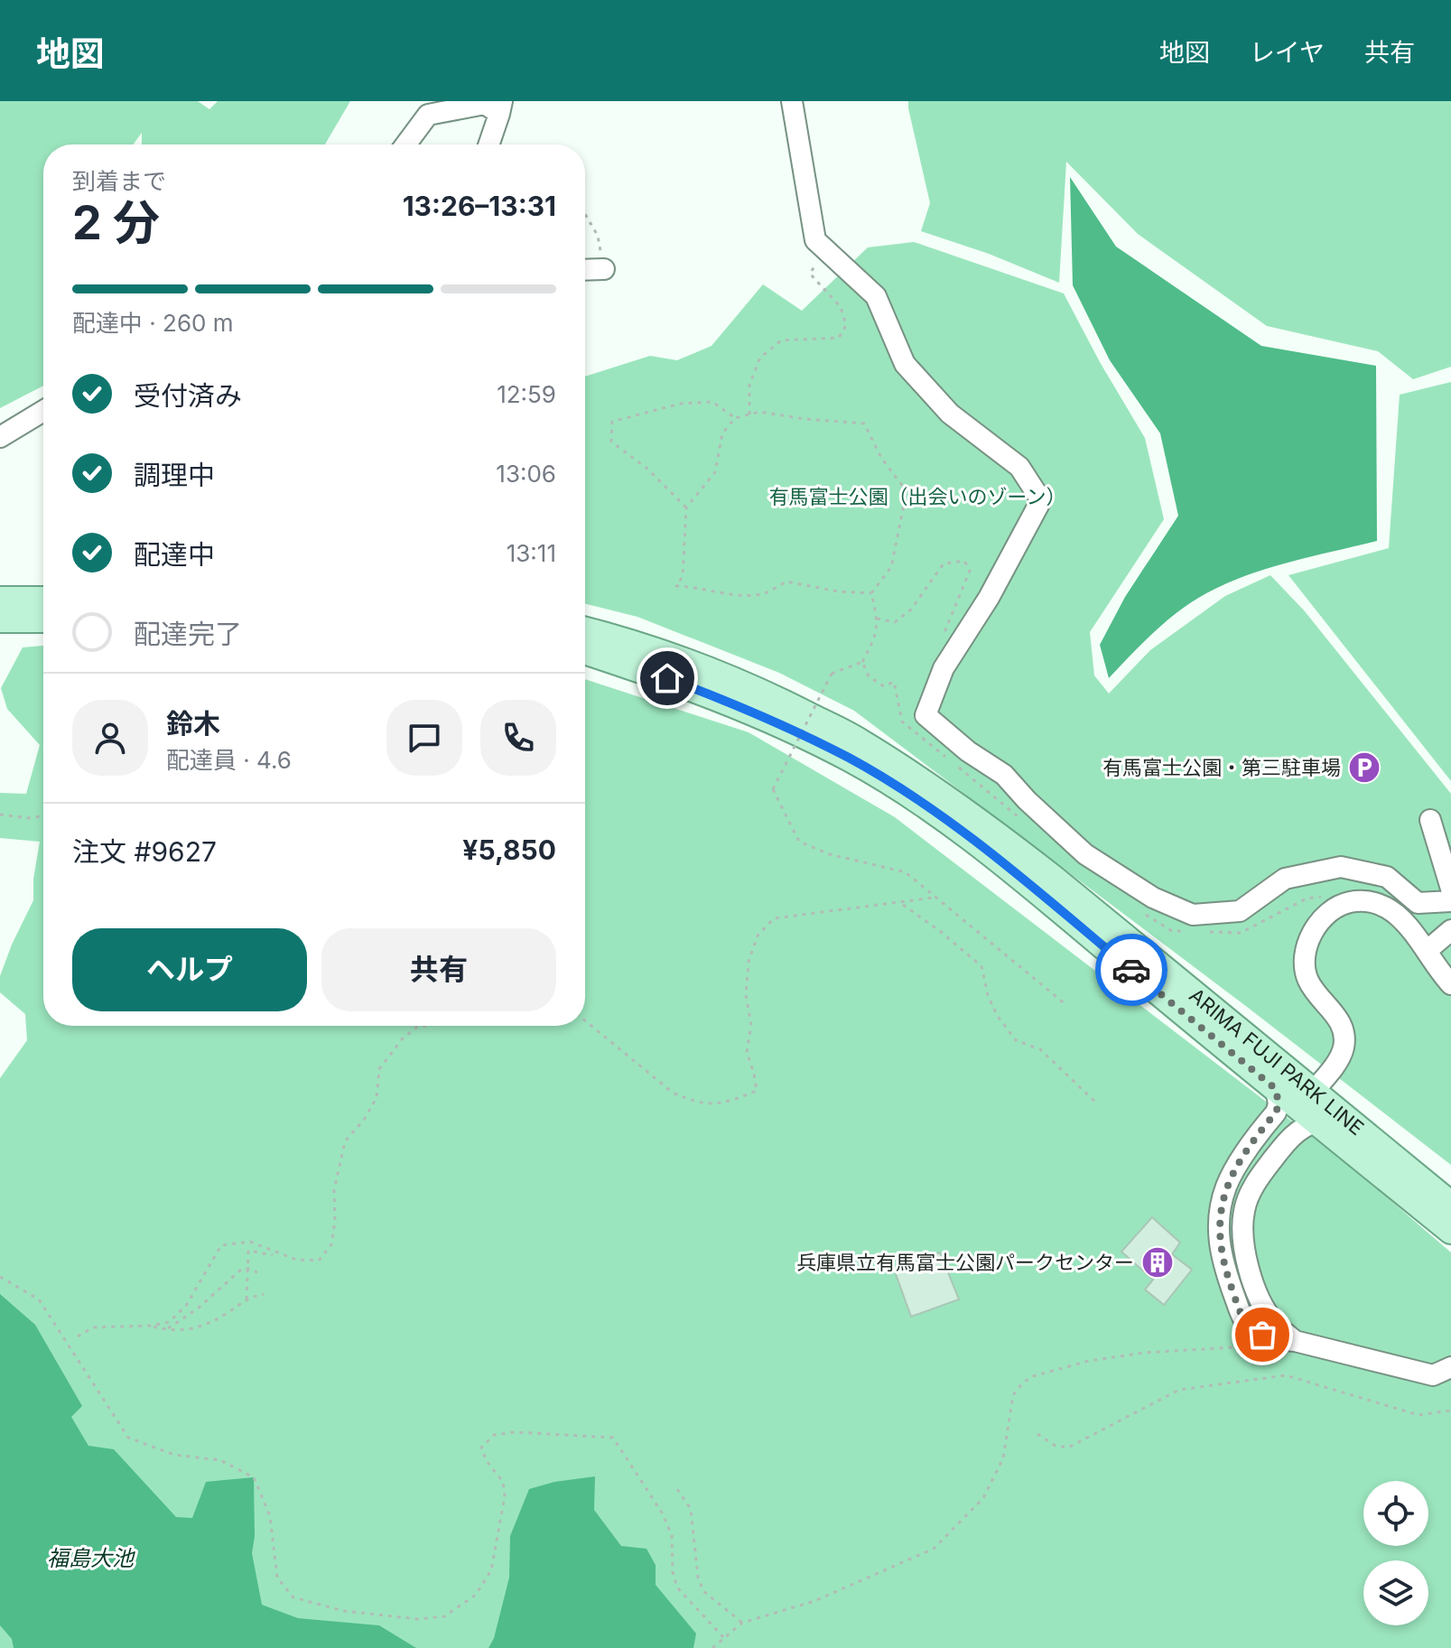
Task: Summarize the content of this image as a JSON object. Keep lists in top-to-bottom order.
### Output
{
  "streets": {
    "main road": ["ARIMA FUJI PARK LINE"]
  },
  "water": ["福島大池"],
  "parks": ["有馬富士公園（出会いのゾーン）"],
  "places": {
    "parking": ["有馬富士公園・第三駐車場"],
    "building": ["兵庫県立有馬富士公園パークセンター"]
  },
  "page": {
    "header": "地図",
    "nav": ["地図", "レイヤ", "共有"],
    "heading": ["2 分", "到着まで", "13:26–13:31"],
    "panel": [
      "鈴木",
      "配達員 · 4.6",
      "注文 #9627",
      "¥5,850"
    ],
    "bar": "配達中 · 260 m",
    "list": [
      ["受付済み", "12:59"],
      ["調理中", "13:06"],
      ["配達中", "13:11"],
      "配達完了"
    ],
    "buttons": ["ヘルプ", "共有"]
  }
}
